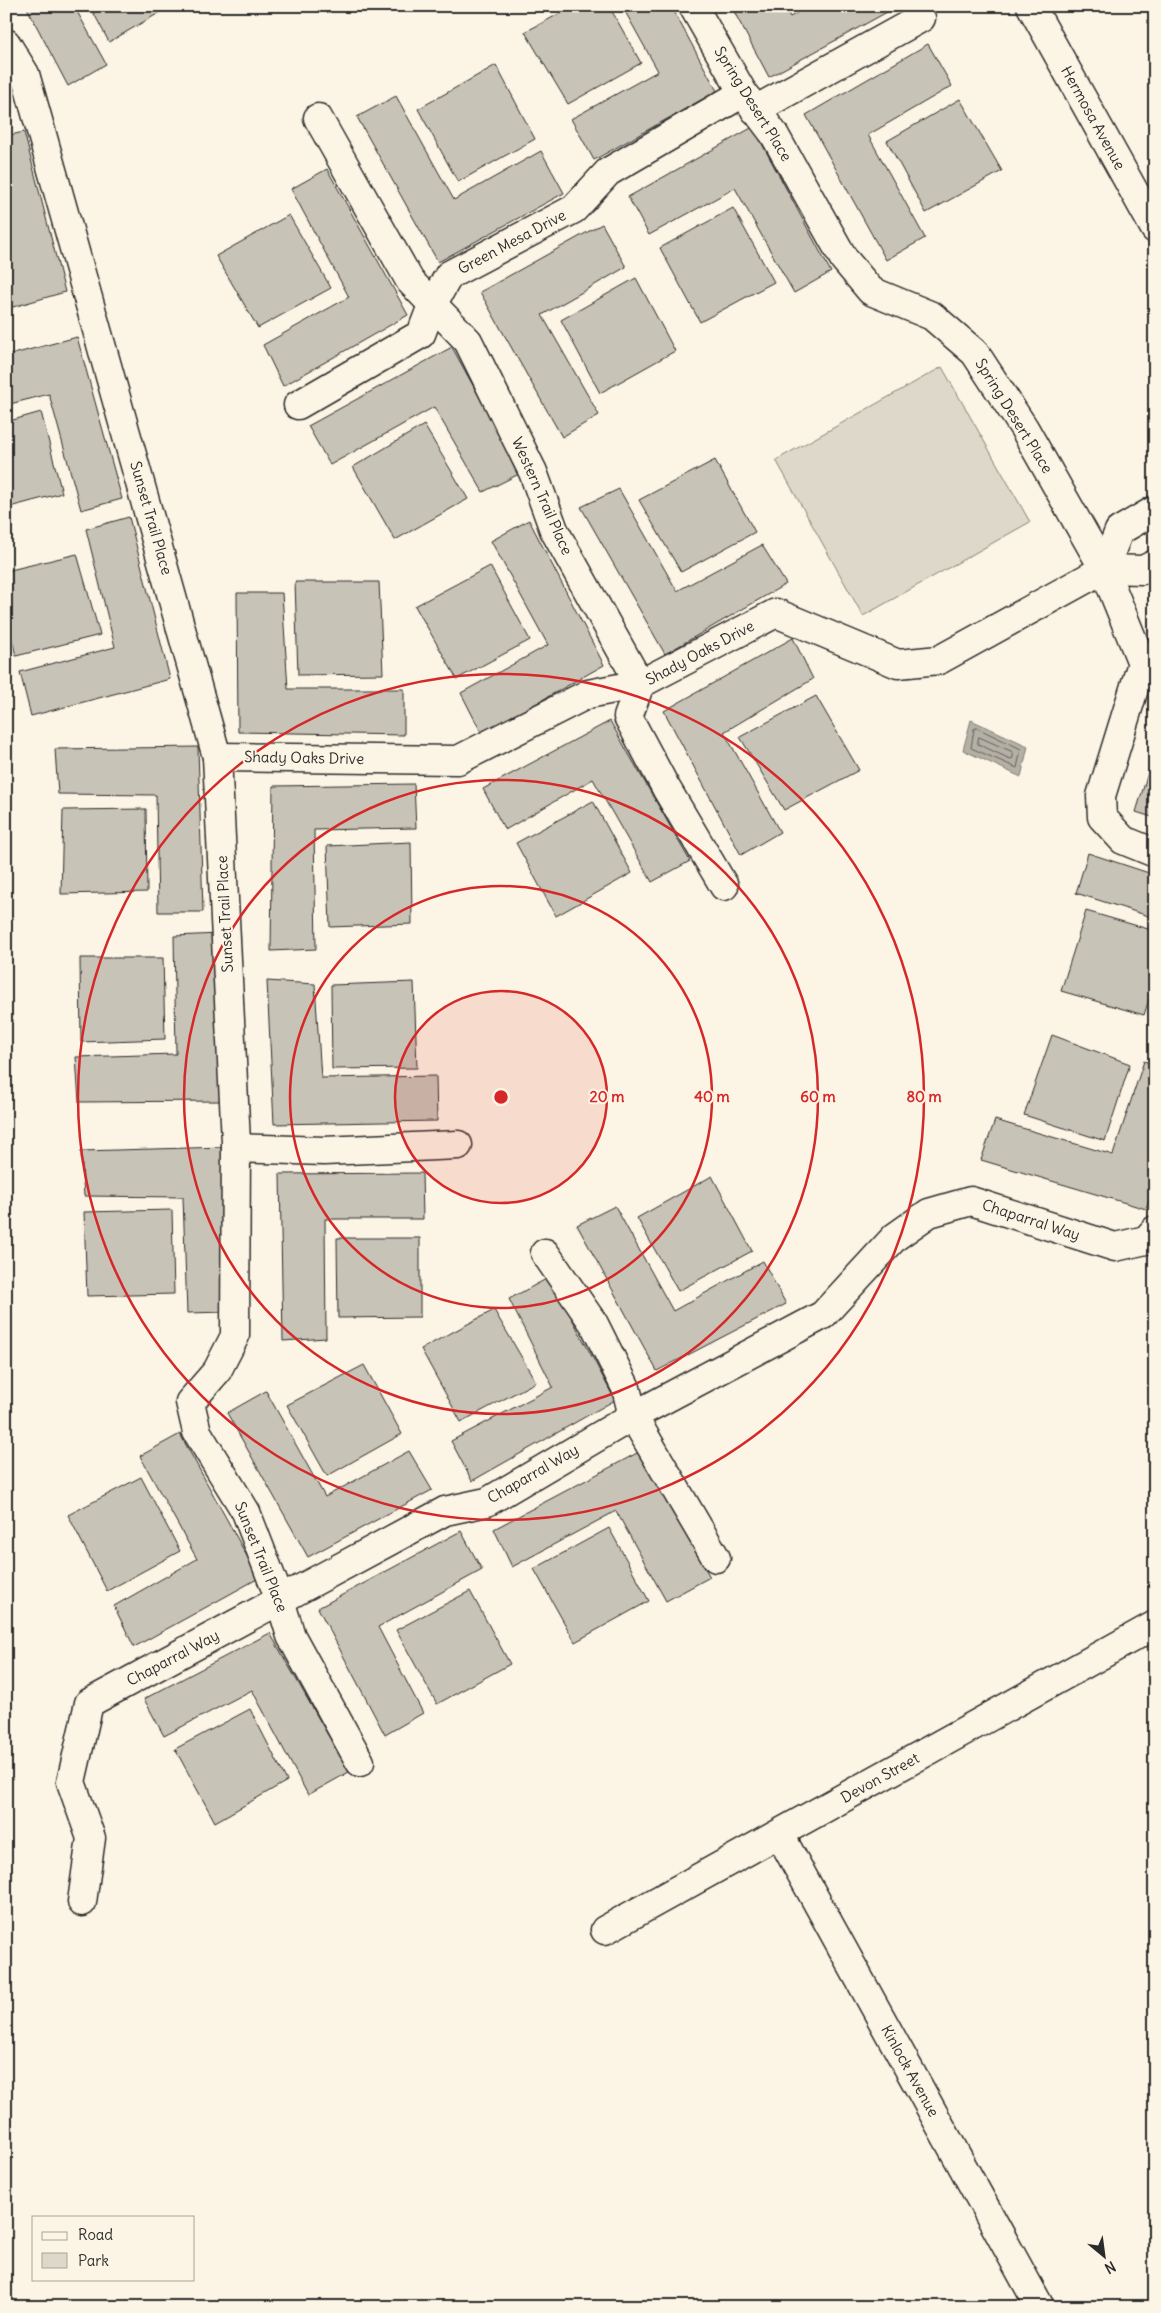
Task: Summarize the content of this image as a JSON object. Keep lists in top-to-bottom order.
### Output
{
  "streets": {
    "street": [
      "Spring Desert Place",
      "Hermosa Avenue",
      "Green Mesa Drive",
      "Western Trail Place",
      "Sunset Trail Place",
      "Shady Oaks Drive",
      "Chaparral Way",
      "Devon Street",
      "Kinlock Avenue"
    ]
  },
  "crossings": [
    ["Spring Desert Place", "Green Mesa Drive"],
    ["Spring Desert Place", "Shady Oaks Drive"],
    ["Green Mesa Drive", "Western Trail Place"],
    ["Western Trail Place", "Shady Oaks Drive"],
    ["Sunset Trail Place", "Shady Oaks Drive"],
    ["Sunset Trail Place", "Chaparral Way"],
    ["Devon Street", "Kinlock Avenue"]
  ],
  "legend": ["Road", "Park"],
  "north": "bottom right",
  "rings": [
    "20 m",
    "40 m",
    "60 m",
    "80 m"
  ]
}
